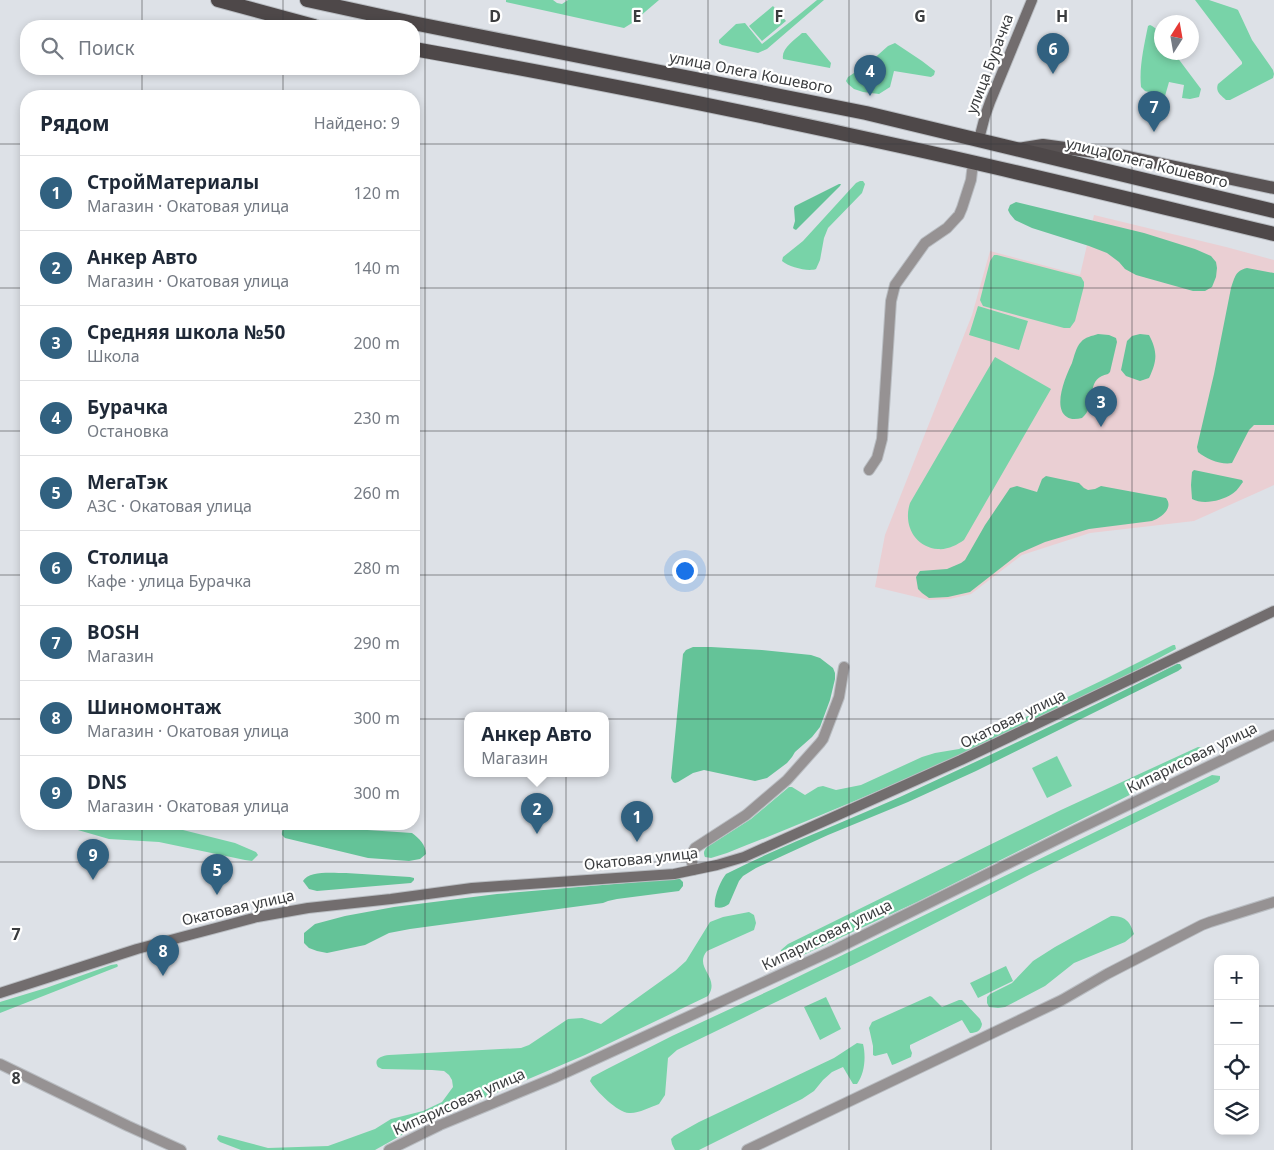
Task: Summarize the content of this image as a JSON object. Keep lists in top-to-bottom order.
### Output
{
  "streets": {
    "highway": ["улица Олега Кошевого"],
    "main road": ["улица Бурачка", "Окатовая улица"],
    "street": ["Кипарисовая улица"]
  },
  "crossings": [
    ["улица Бурачка", "улица Олега Кошевого"]
  ],
  "north": "top",
  "page": {
    "search": "Поиск",
    "pins": [
      "6",
      "4",
      "7",
      "3",
      "2",
      "1",
      "9",
      "5",
      "8"
    ],
    "heading": ["Рядом", "Найдено: 9"],
    "list": [
      {
        "mark": "1",
        "name": "СтройМатериалы",
        "note": "Магазин · Окатовая улица",
        "value": "120 m"
      },
      {
        "mark": "2",
        "name": "Анкер Авто",
        "note": "Магазин · Окатовая улица",
        "value": "140 m"
      },
      {
        "mark": "3",
        "name": "Средняя школа №50",
        "note": "Школа",
        "value": "200 m"
      },
      {
        "mark": "4",
        "name": "Бурачка",
        "note": "Остановка",
        "value": "230 m"
      },
      {
        "mark": "5",
        "name": "МегаТэк",
        "note": "АЗС · Окатовая улица",
        "value": "260 m"
      },
      {
        "mark": "6",
        "name": "Столица",
        "note": "Кафе · улица Бурачка",
        "value": "280 m"
      },
      {
        "mark": "7",
        "name": "BOSH",
        "note": "Магазин",
        "value": "290 m"
      },
      {
        "mark": "8",
        "name": "Шиномонтаж",
        "note": "Магазин · Окатовая улица",
        "value": "300 m"
      },
      {
        "mark": "9",
        "name": "DNS",
        "note": "Магазин · Окатовая улица",
        "value": "300 m"
      }
    ],
    "popup": ["Анкер Авто", "Магазин"],
    "map_buttons": ["+", "−"]
  },
  "grid": {
    "columns": [
      "D",
      "E",
      "F",
      "G",
      "H"
    ],
    "rows": ["7", "8"]
  }
}
